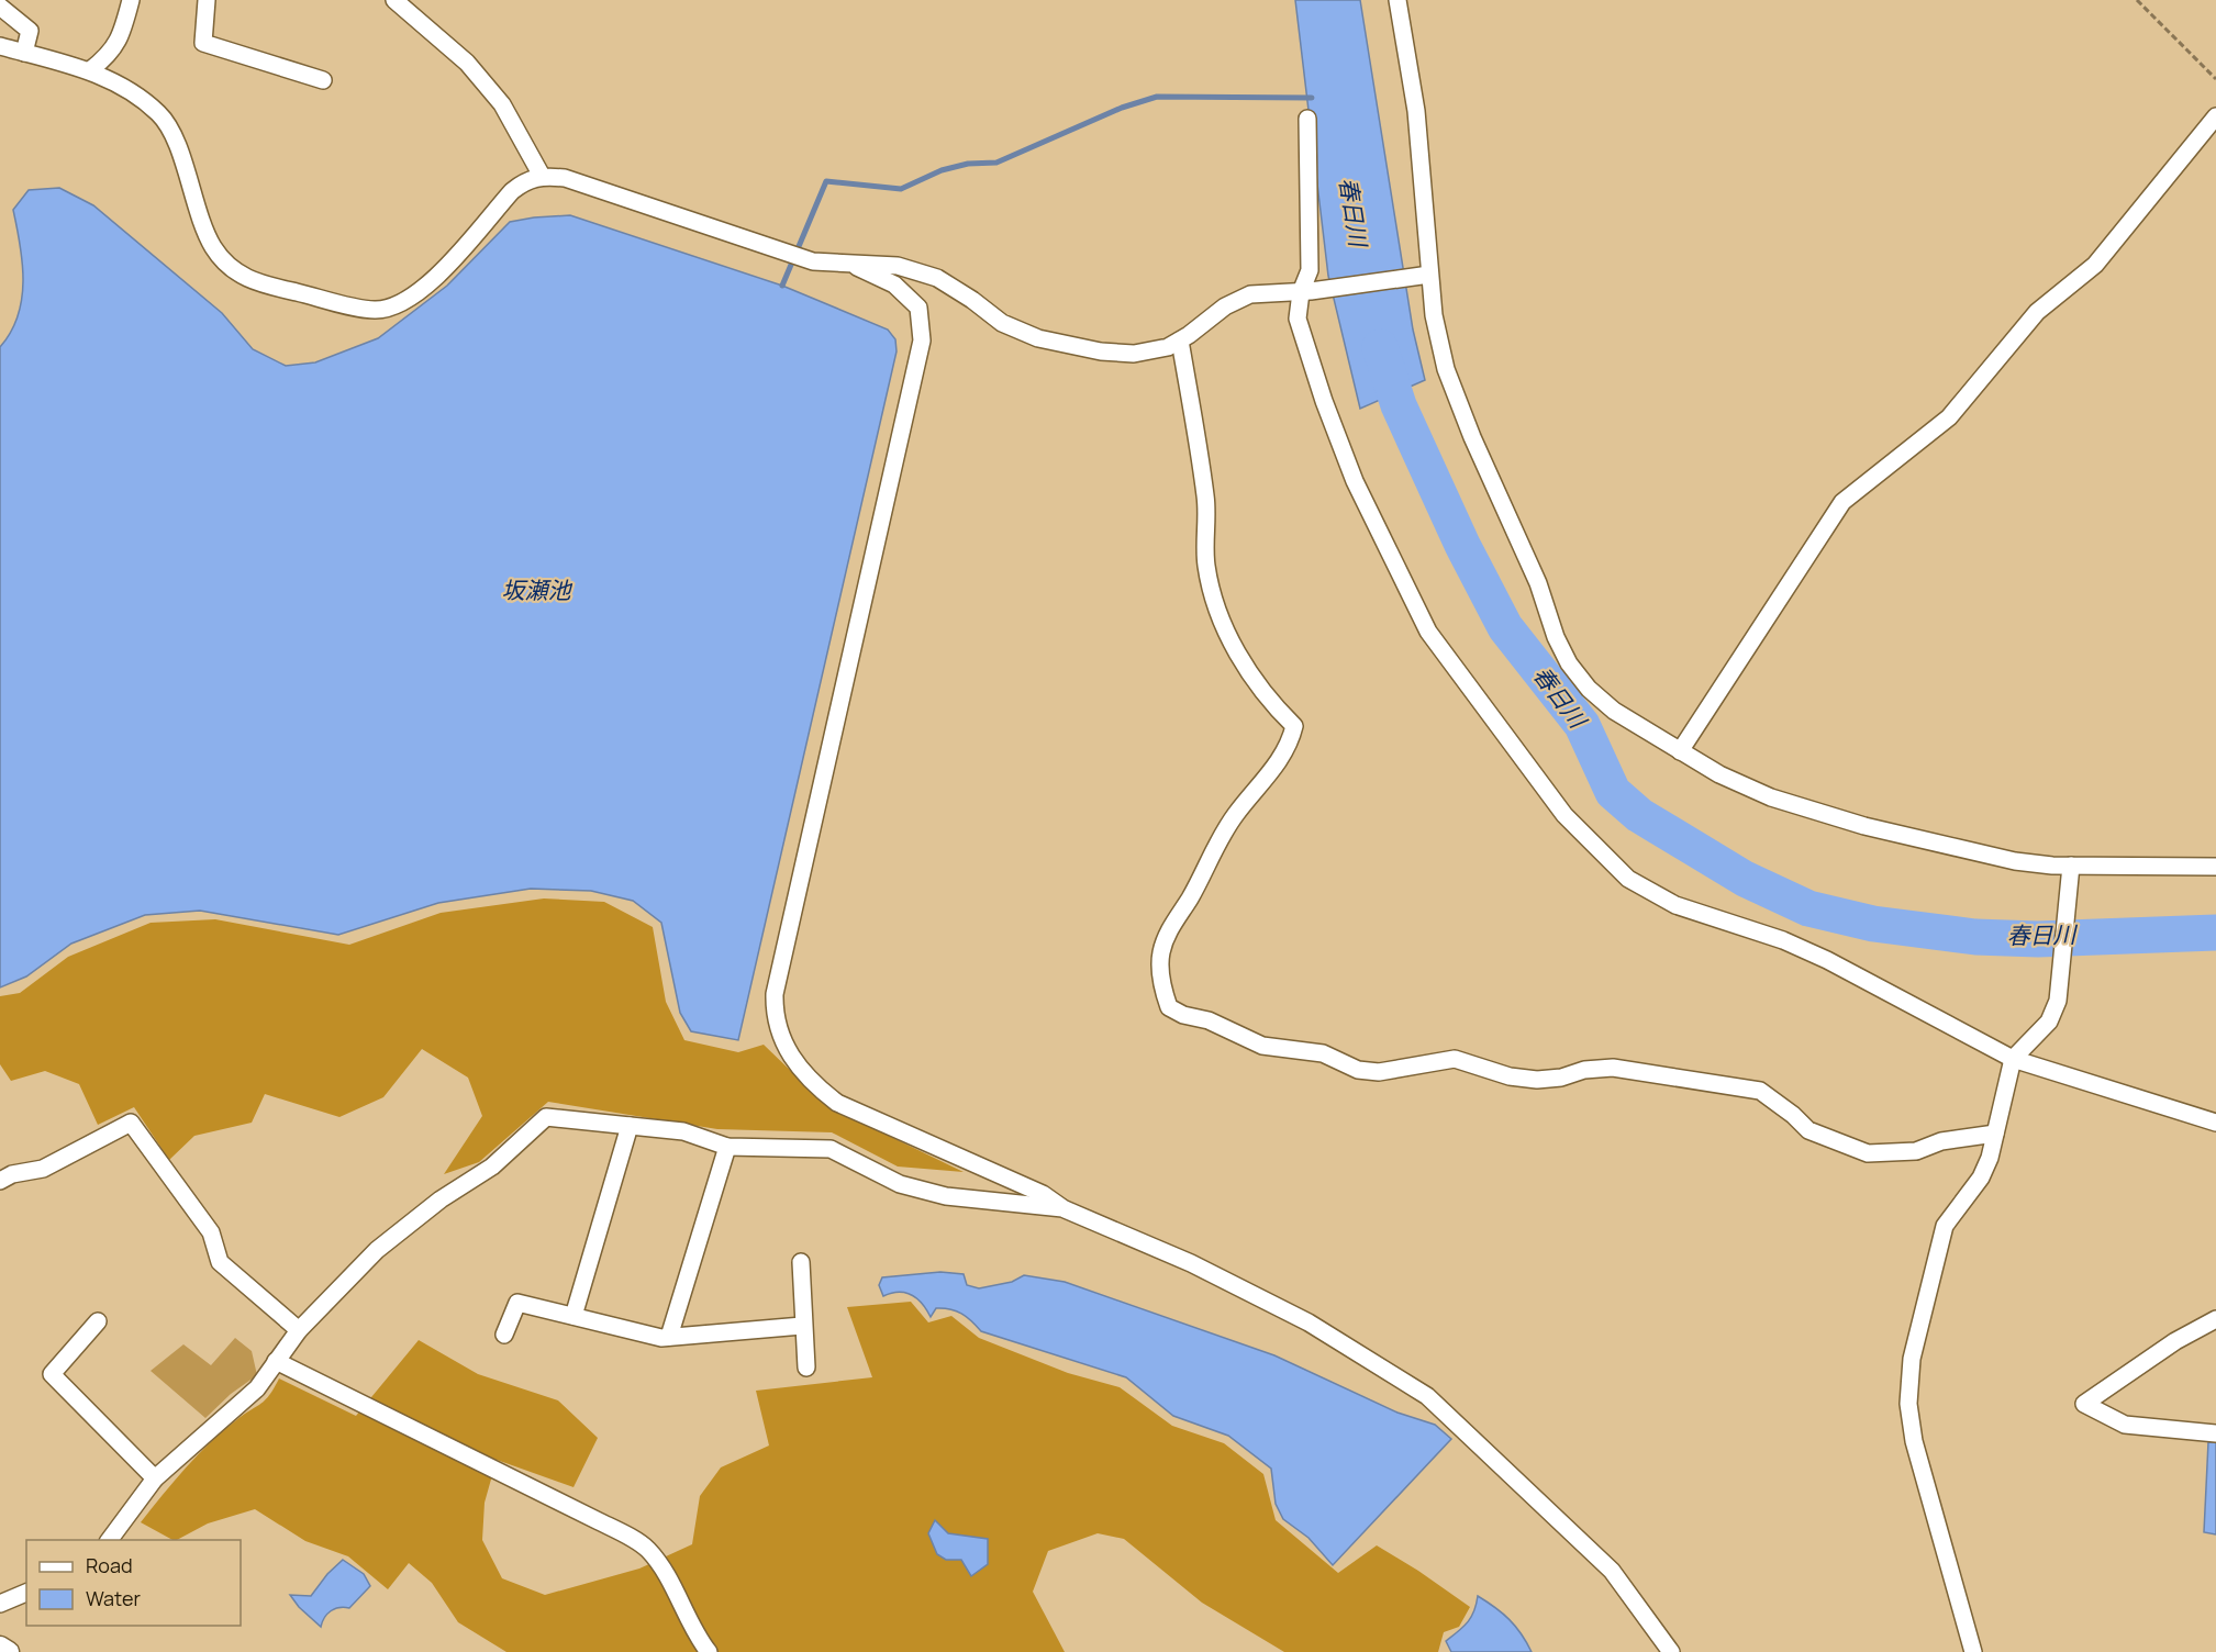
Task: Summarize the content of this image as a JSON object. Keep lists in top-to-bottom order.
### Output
{
  "water": ["春日川", "坂瀬池"],
  "legend": ["Road", "Water"]
}
